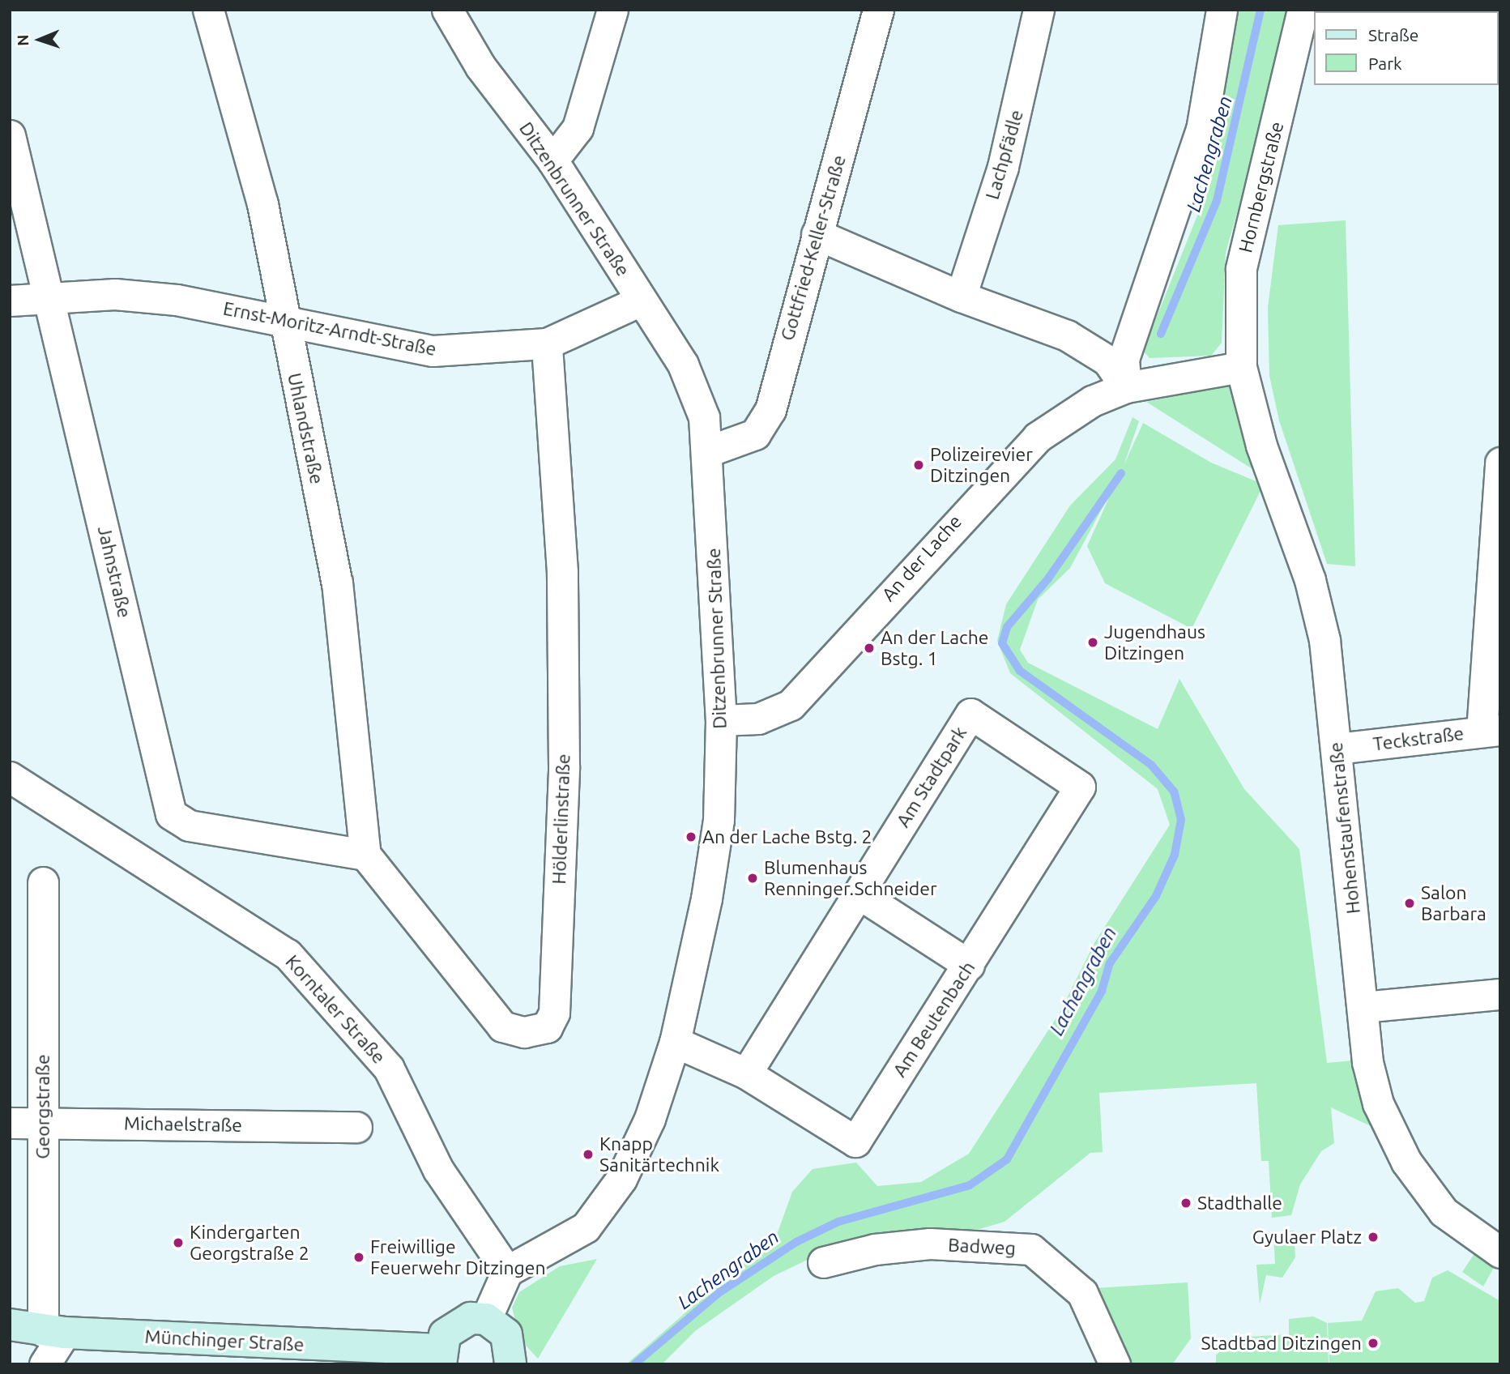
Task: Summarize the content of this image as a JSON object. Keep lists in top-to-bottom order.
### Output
{
  "streets": {
    "main road": ["Münchinger Straße"],
    "street": [
      "Lachpfädle",
      "Hornbergstraße",
      "Ditzenbrunner Straße",
      "Gottfried-Keller-Straße",
      "Ernst-Moritz-Arndt-Straße",
      "Uhlandstraße",
      "An der Lache",
      "Jahnstraße",
      "Teckstraße",
      "Am Stadtpark",
      "Hölderlinstraße",
      "Hohenstaufenstraße",
      "Korntaler Straße",
      "Am Beutenbach",
      "Georgstraße",
      "Michaelstraße",
      "Badweg"
    ]
  },
  "crossings": [
    ["Hornbergstraße", "An der Lache"],
    ["Hornbergstraße", "Hohenstaufenstraße"],
    ["Ditzenbrunner Straße", "Gottfried-Keller-Straße"],
    ["Ditzenbrunner Straße", "Ernst-Moritz-Arndt-Straße"],
    ["Ditzenbrunner Straße", "An der Lache"],
    ["Ditzenbrunner Straße", "Korntaler Straße"],
    ["Ernst-Moritz-Arndt-Straße", "Uhlandstraße"],
    ["Ernst-Moritz-Arndt-Straße", "Jahnstraße"],
    ["Ernst-Moritz-Arndt-Straße", "Hölderlinstraße"],
    ["Uhlandstraße", "Jahnstraße"],
    ["Uhlandstraße", "Hölderlinstraße"],
    ["An der Lache", "Hohenstaufenstraße"],
    ["Jahnstraße", "Hölderlinstraße"],
    ["Teckstraße", "Hohenstaufenstraße"],
    ["Am Stadtpark", "Am Beutenbach"],
    ["Georgstraße", "Michaelstraße"],
    ["Georgstraße", "Münchinger Straße"]
  ],
  "water": ["Lachengraben"],
  "places": [
    "Polizeirevier Ditzingen",
    "Jugendhaus Ditzingen",
    "An der Lache Bstg. 1",
    "An der Lache Bstg. 2",
    "Blumenhaus Renninger.Schneider",
    "Salon Barbara",
    "Knapp Sanitärtechnik",
    "Stadthalle",
    "Gyulaer Platz",
    "Kindergarten Georgstraße 2",
    "Freiwillige Feuerwehr Ditzingen",
    "Stadtbad Ditzingen"
  ],
  "legend": ["Straße", "Park"],
  "north": "left"
}
